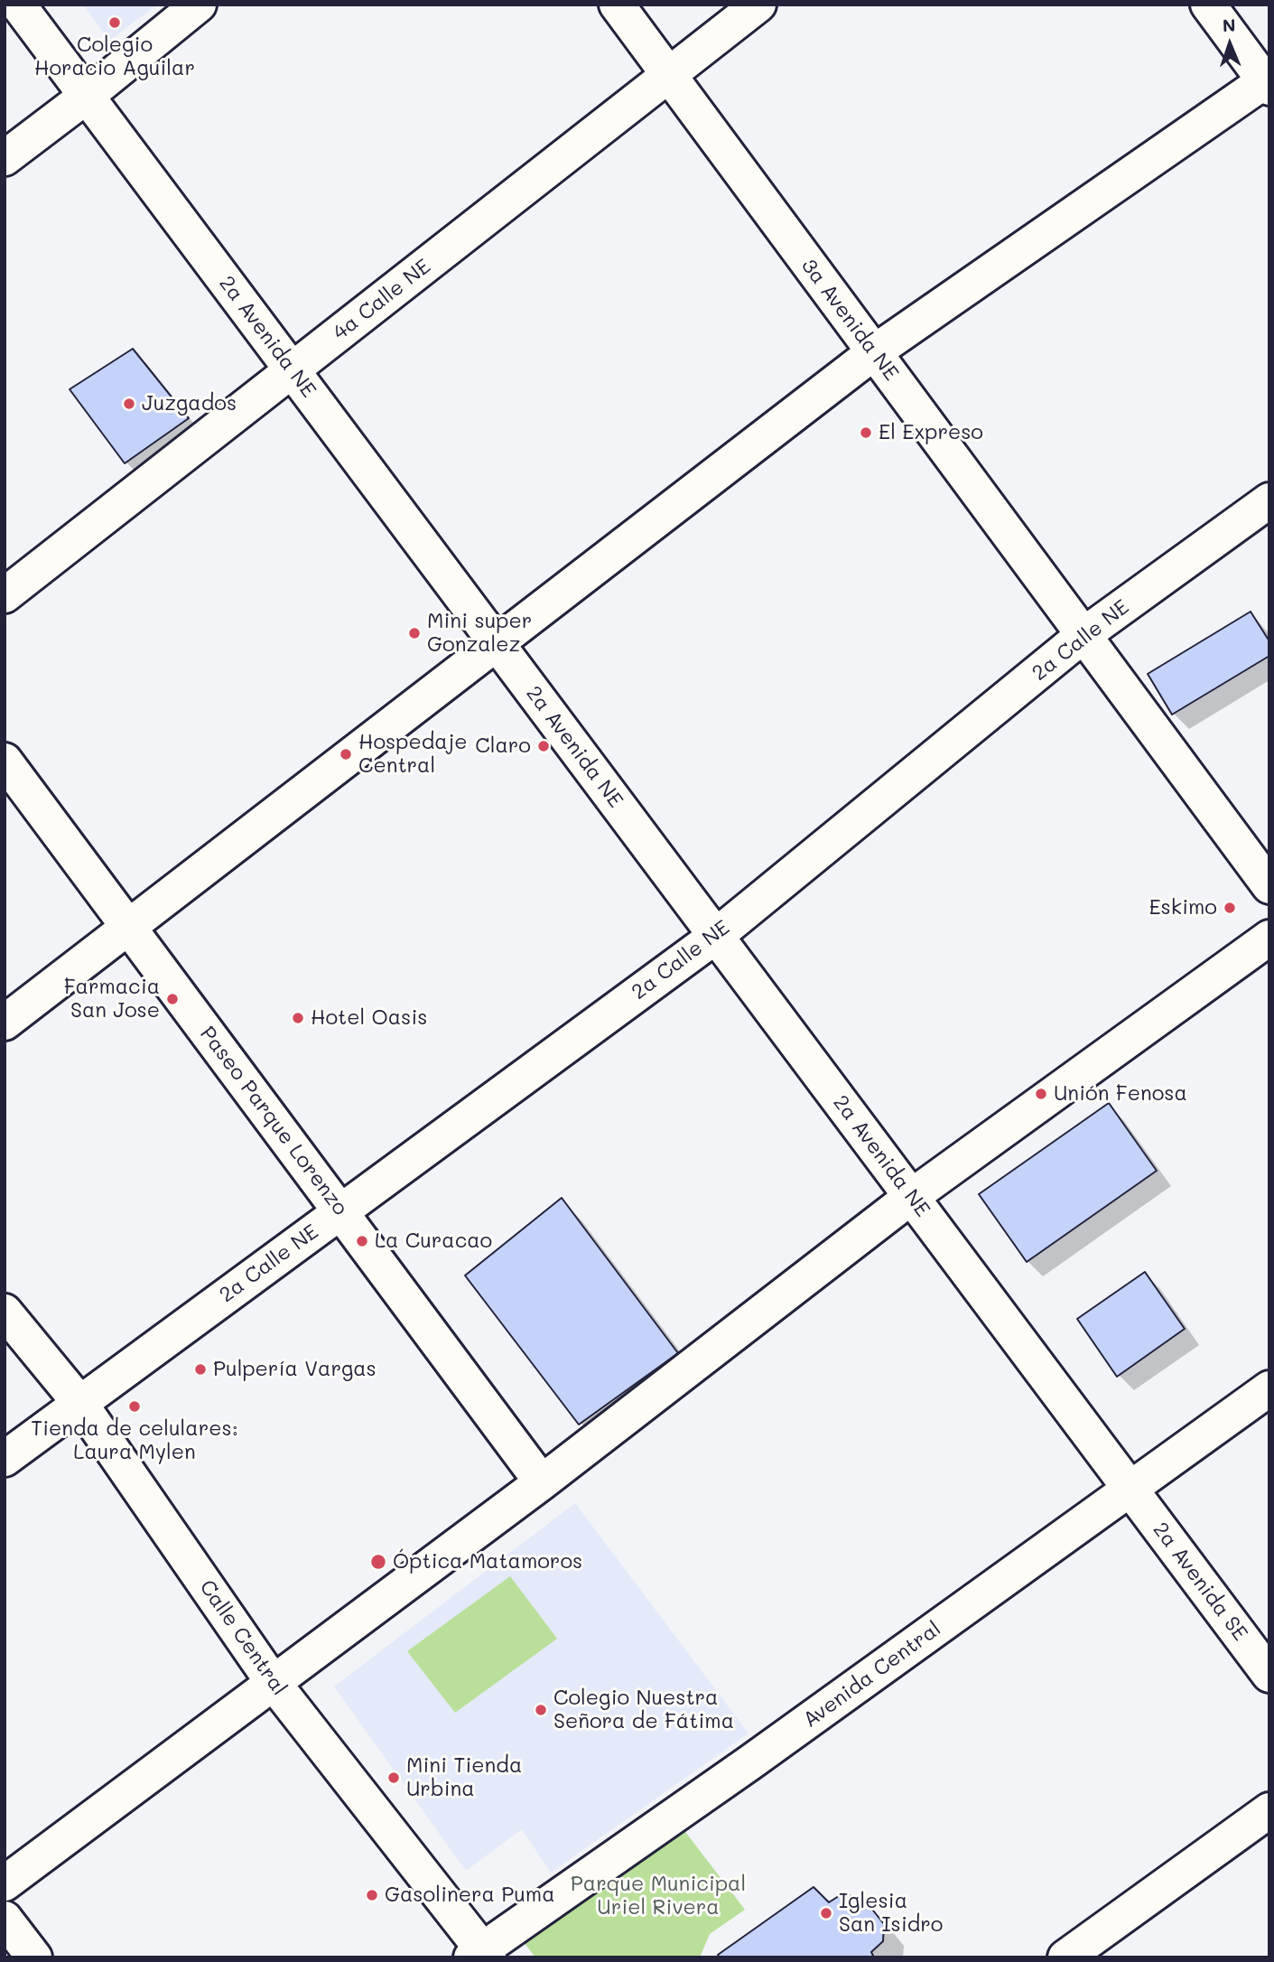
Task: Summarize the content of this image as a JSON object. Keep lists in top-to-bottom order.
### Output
{
  "streets": {
    "street": [
      "4a Calle NE",
      "3a Avenida NE",
      "2a Avenida NE",
      "2a Calle NE",
      "Paseo Parque Lorenzo",
      "2a Avenida SE",
      "Calle Central",
      "Avenida Central"
    ]
  },
  "crossings": [
    ["4a Calle NE", "3a Avenida NE"],
    ["4a Calle NE", "2a Avenida NE"],
    ["3a Avenida NE", "2a Calle NE"],
    ["2a Avenida NE", "2a Calle NE"],
    ["2a Avenida NE", "2a Avenida SE"],
    ["2a Avenida NE", "Avenida Central"],
    ["2a Calle NE", "Paseo Parque Lorenzo"],
    ["2a Calle NE", "Calle Central"],
    ["2a Avenida SE", "Avenida Central"],
    ["Calle Central", "Avenida Central"]
  ],
  "parks": ["Parque Municipal Uriel Rivera"],
  "places": [
    "Colegio Horacio Aguilar",
    "Juzgados",
    "El Expreso",
    "Mini super Gonzalez",
    "Claro",
    "Hospedaje Central",
    "Eskimo",
    "Farmacia San Jose",
    "Hotel Oasis",
    "Unión Fenosa",
    "La Curacao",
    "Pulpería Vargas",
    "Tienda de celulares: Laura Mylen",
    "Óptica Matamoros",
    "Colegio Nuestra Señora de Fátima",
    "Mini Tienda Urbina",
    "Gasolinera Puma",
    "Iglesia San Isidro"
  ],
  "north": "top"
}
